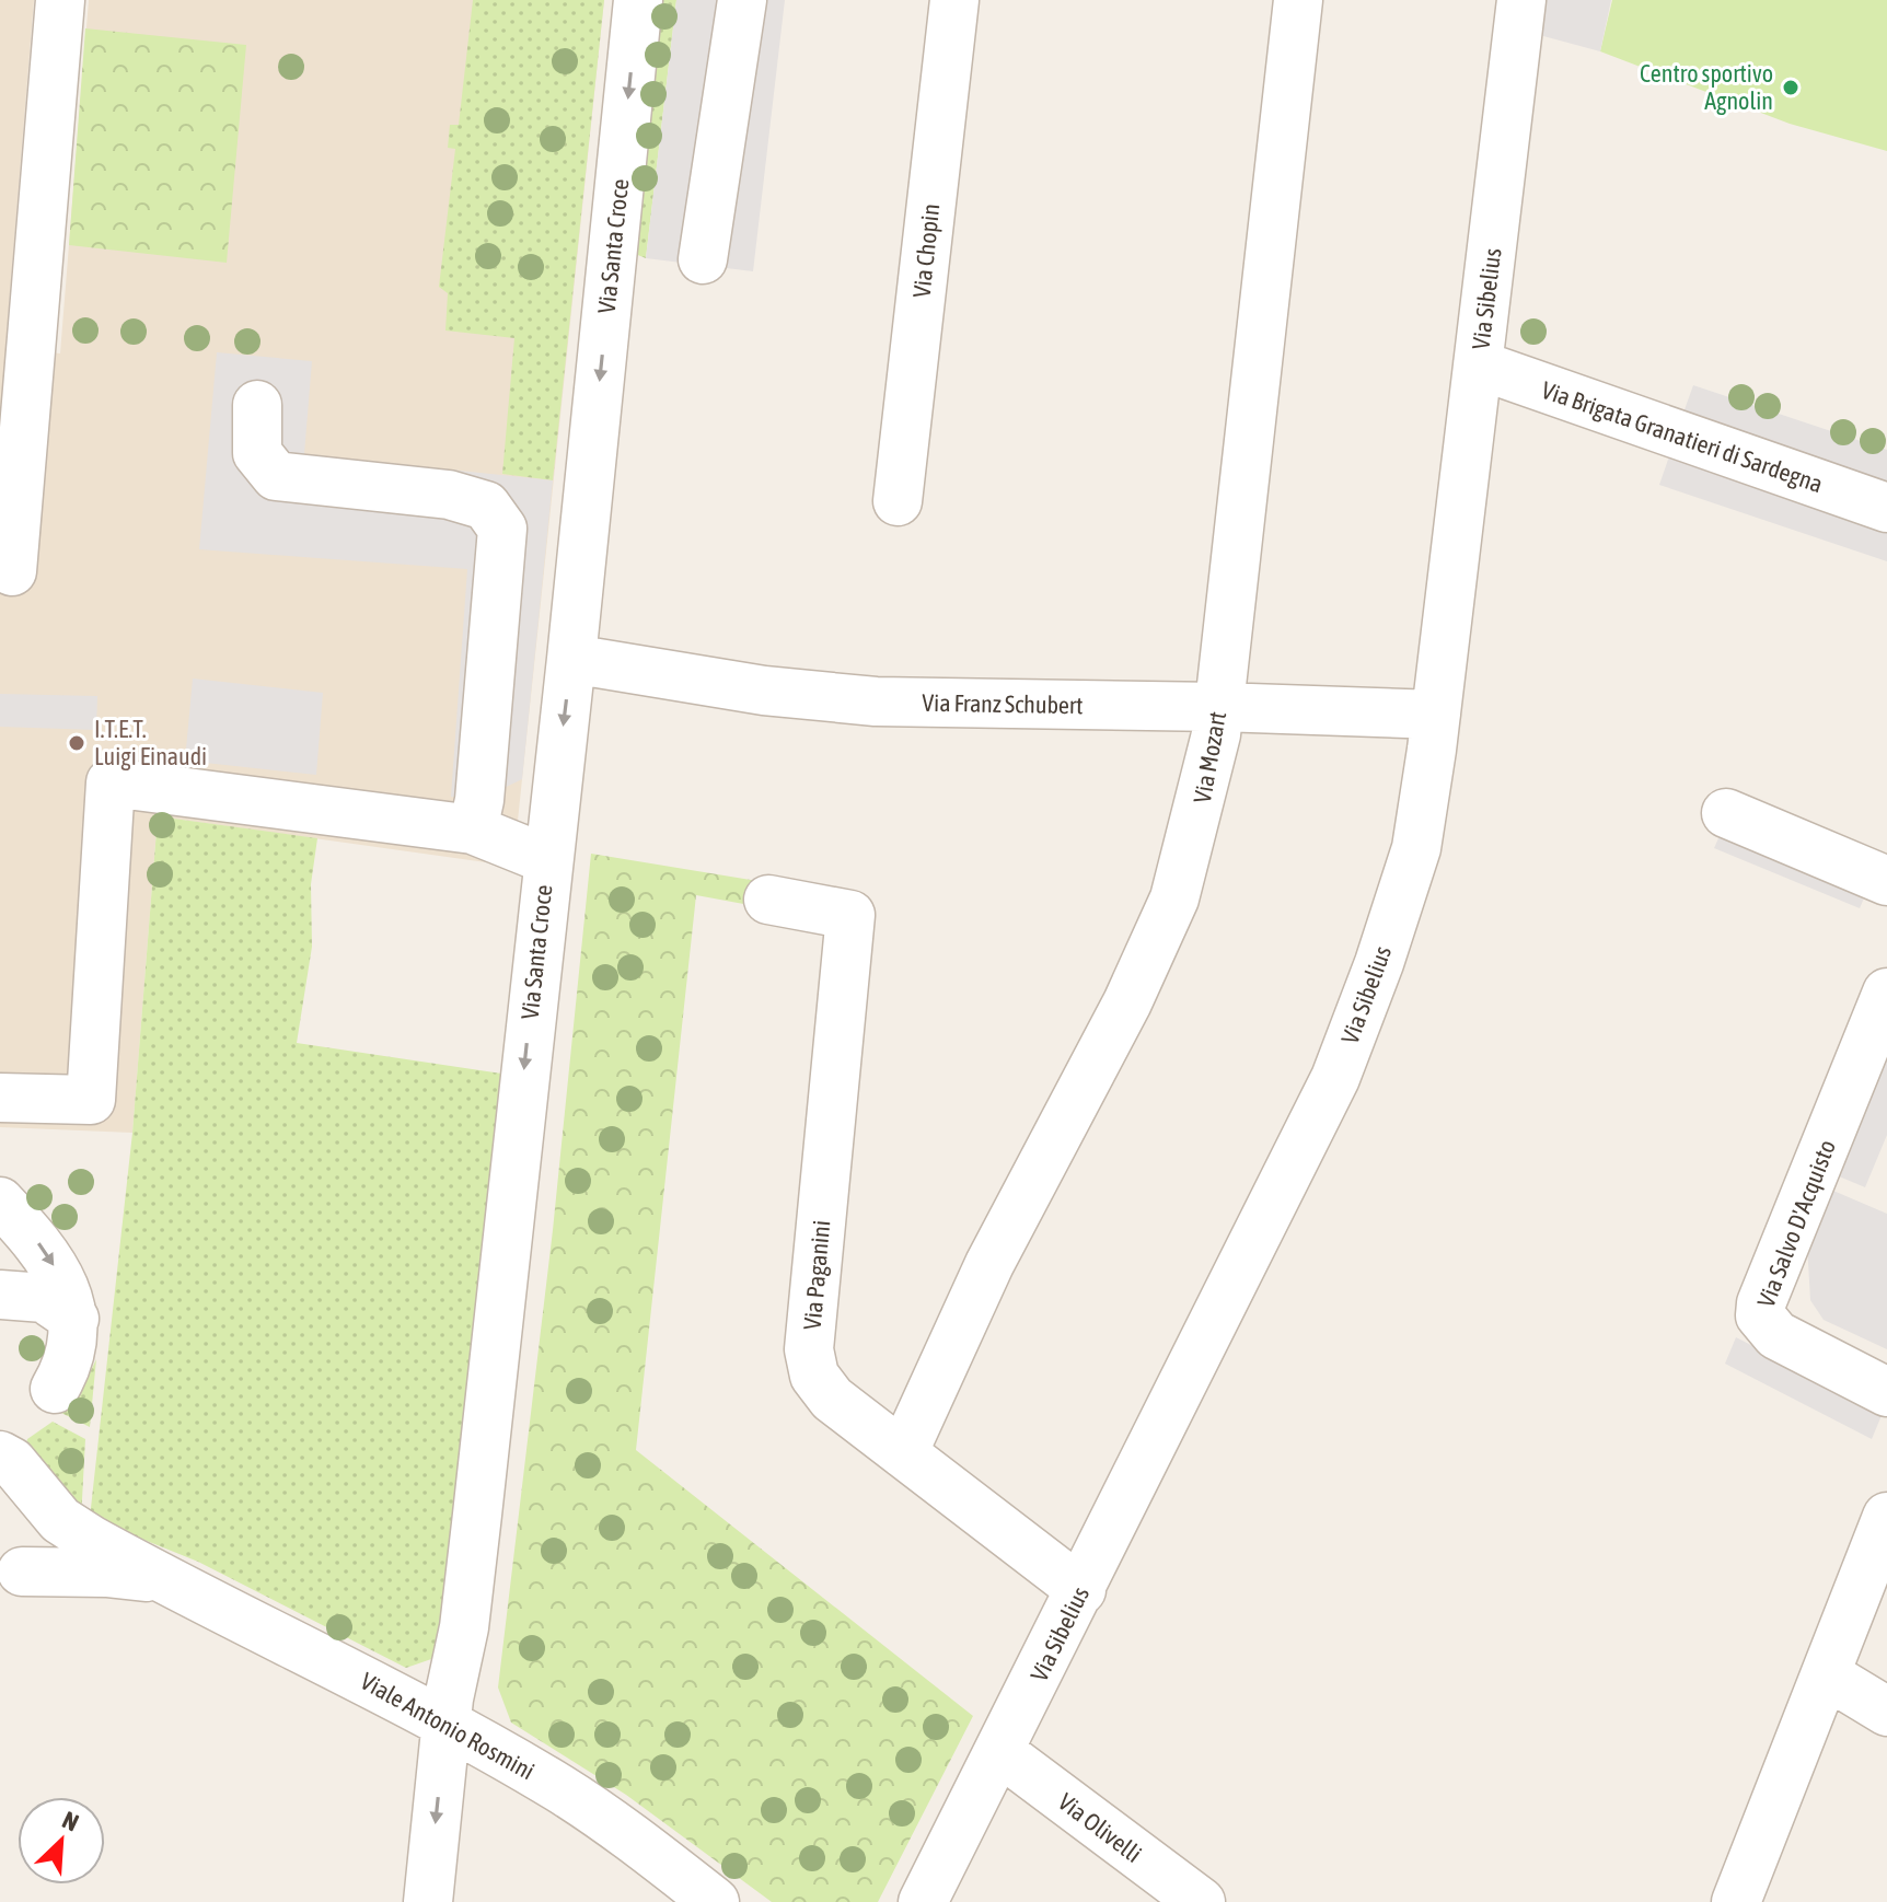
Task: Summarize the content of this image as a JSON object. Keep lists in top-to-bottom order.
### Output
{
  "streets": {
    "street": [
      "Via Santa Croce",
      "Via Chopin",
      "Via Sibelius",
      "Via Brigata Granatieri di Sardegna",
      "Via Franz Schubert",
      "Via Mozart",
      "Via Salvo D'Acquisto",
      "Via Paganini",
      "Viale Antonio Rosmini",
      "Via Olivelli"
    ]
  },
  "crossings": [
    ["Via Santa Croce", "Via Franz Schubert"],
    ["Via Santa Croce", "Viale Antonio Rosmini"],
    ["Via Sibelius", "Via Brigata Granatieri di Sardegna"],
    ["Via Sibelius", "Via Franz Schubert"],
    ["Via Sibelius", "Via Paganini"],
    ["Via Sibelius", "Via Olivelli"],
    ["Via Franz Schubert", "Via Mozart"],
    ["Via Mozart", "Via Paganini"]
  ],
  "one_way": ["Via Santa Croce"],
  "places": ["Centro sportivo Agnolin", "I.T.E.T. Luigi Einaudi"],
  "north": "top right"
}
